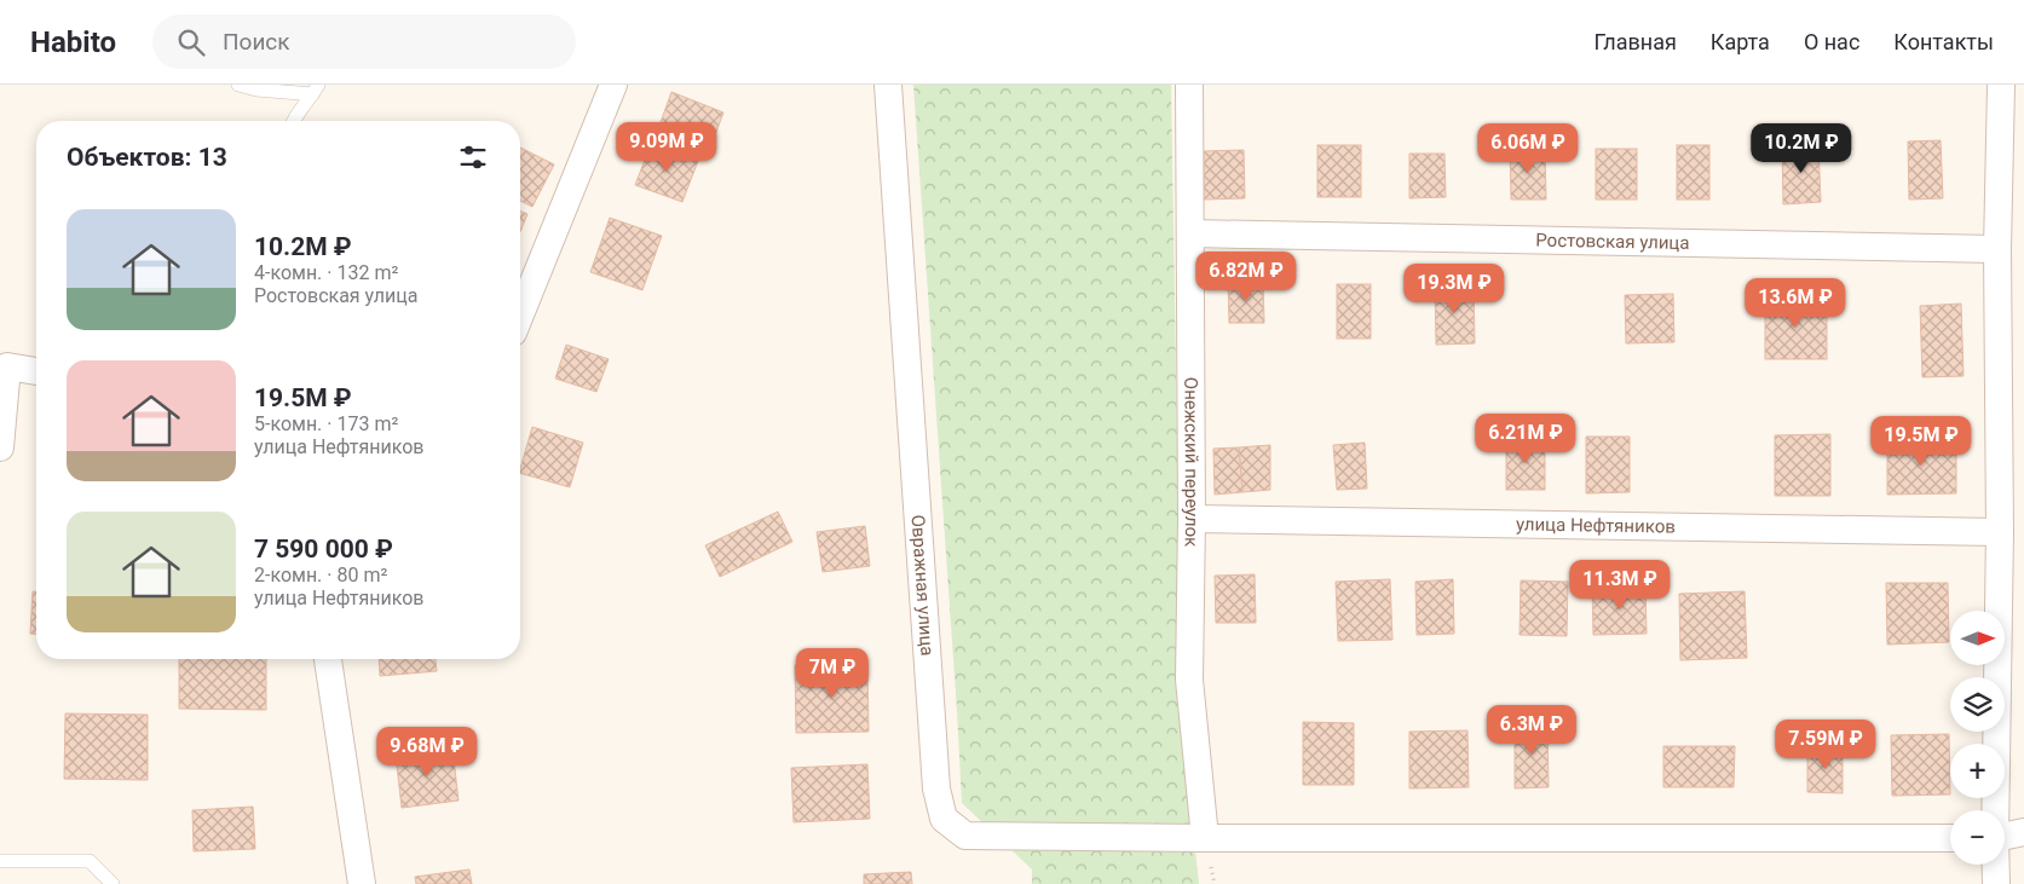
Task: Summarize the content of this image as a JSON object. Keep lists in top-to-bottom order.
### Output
{
  "streets": {
    "street": [
      "Ростовская улица",
      "Онежский переулок",
      "улица Нефтяников",
      "Овражная улица"
    ]
  },
  "crossings": [
    ["Ростовская улица", "Онежский переулок"],
    ["Онежский переулок", "улица Нефтяников"],
    ["Онежский переулок", "Овражная улица"]
  ],
  "north": "right",
  "page": {
    "header": "Habito",
    "search": "Поиск",
    "nav": [
      "Главная",
      "Карта",
      "О нас",
      "Контакты"
    ],
    "heading": "Объектов: 13",
    "price": [
      "9.09M ₽",
      "6.06M ₽",
      "10.2M ₽",
      "6.82M ₽",
      "19.3M ₽",
      "13.6M ₽",
      "6.21M ₽",
      "19.5M ₽",
      "11.3M ₽",
      "7M ₽",
      "6.3M ₽",
      "7.59M ₽",
      "9.68M ₽"
    ],
    "list": [
      {
        "name": "10.2M ₽",
        "note": "4-комн. · 132 m² · Ростовская улица"
      },
      {
        "name": "19.5M ₽",
        "note": "5-комн. · 173 m² · улица Нефтяников"
      },
      {
        "name": "7 590 000 ₽",
        "note": "2-комн. · 80 m² · улица Нефтяников"
      }
    ],
    "map_buttons": ["+", "−"]
  }
}
